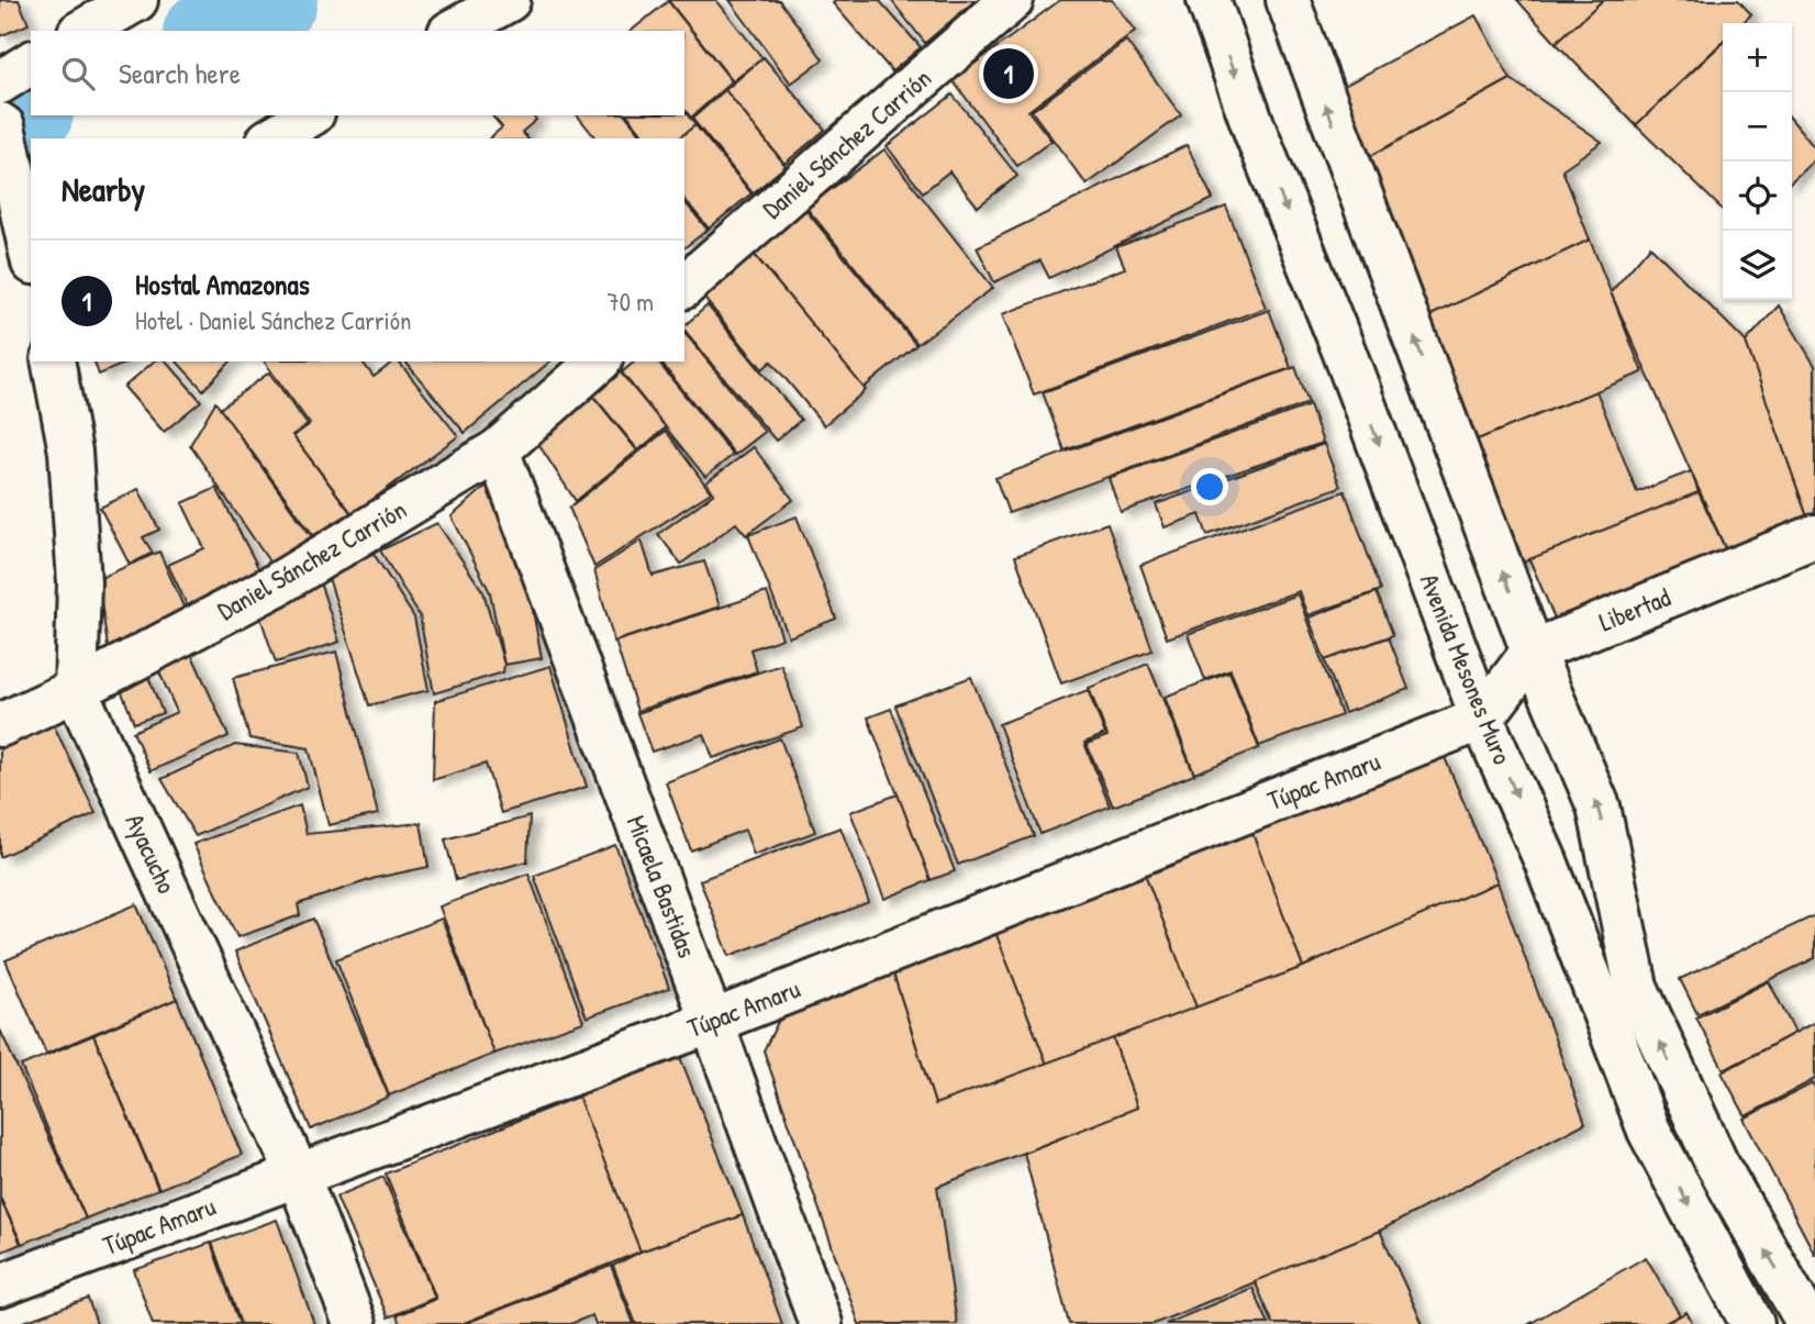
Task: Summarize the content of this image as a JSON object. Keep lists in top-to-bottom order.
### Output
{
  "streets": {
    "street": [
      "Daniel Sánchez Carrión",
      "Libertad",
      "Avenida Mesones Muro",
      "Túpac Amaru",
      "Ayacucho",
      "Micaela Bastidas"
    ]
  },
  "crossings": [
    ["Daniel Sánchez Carrión", "Ayacucho"],
    ["Daniel Sánchez Carrión", "Micaela Bastidas"],
    ["Avenida Mesones Muro", "Túpac Amaru"],
    ["Túpac Amaru", "Ayacucho"],
    ["Túpac Amaru", "Micaela Bastidas"]
  ],
  "page": {
    "map_buttons": ["+", "−"],
    "search": "Search here",
    "pins": "1",
    "heading": "Nearby",
    "list": [
      {
        "mark": "1",
        "name": "Hostal Amazonas",
        "note": "Hotel · Daniel Sánchez Carrión",
        "value": "70 m"
      }
    ]
  }
}
